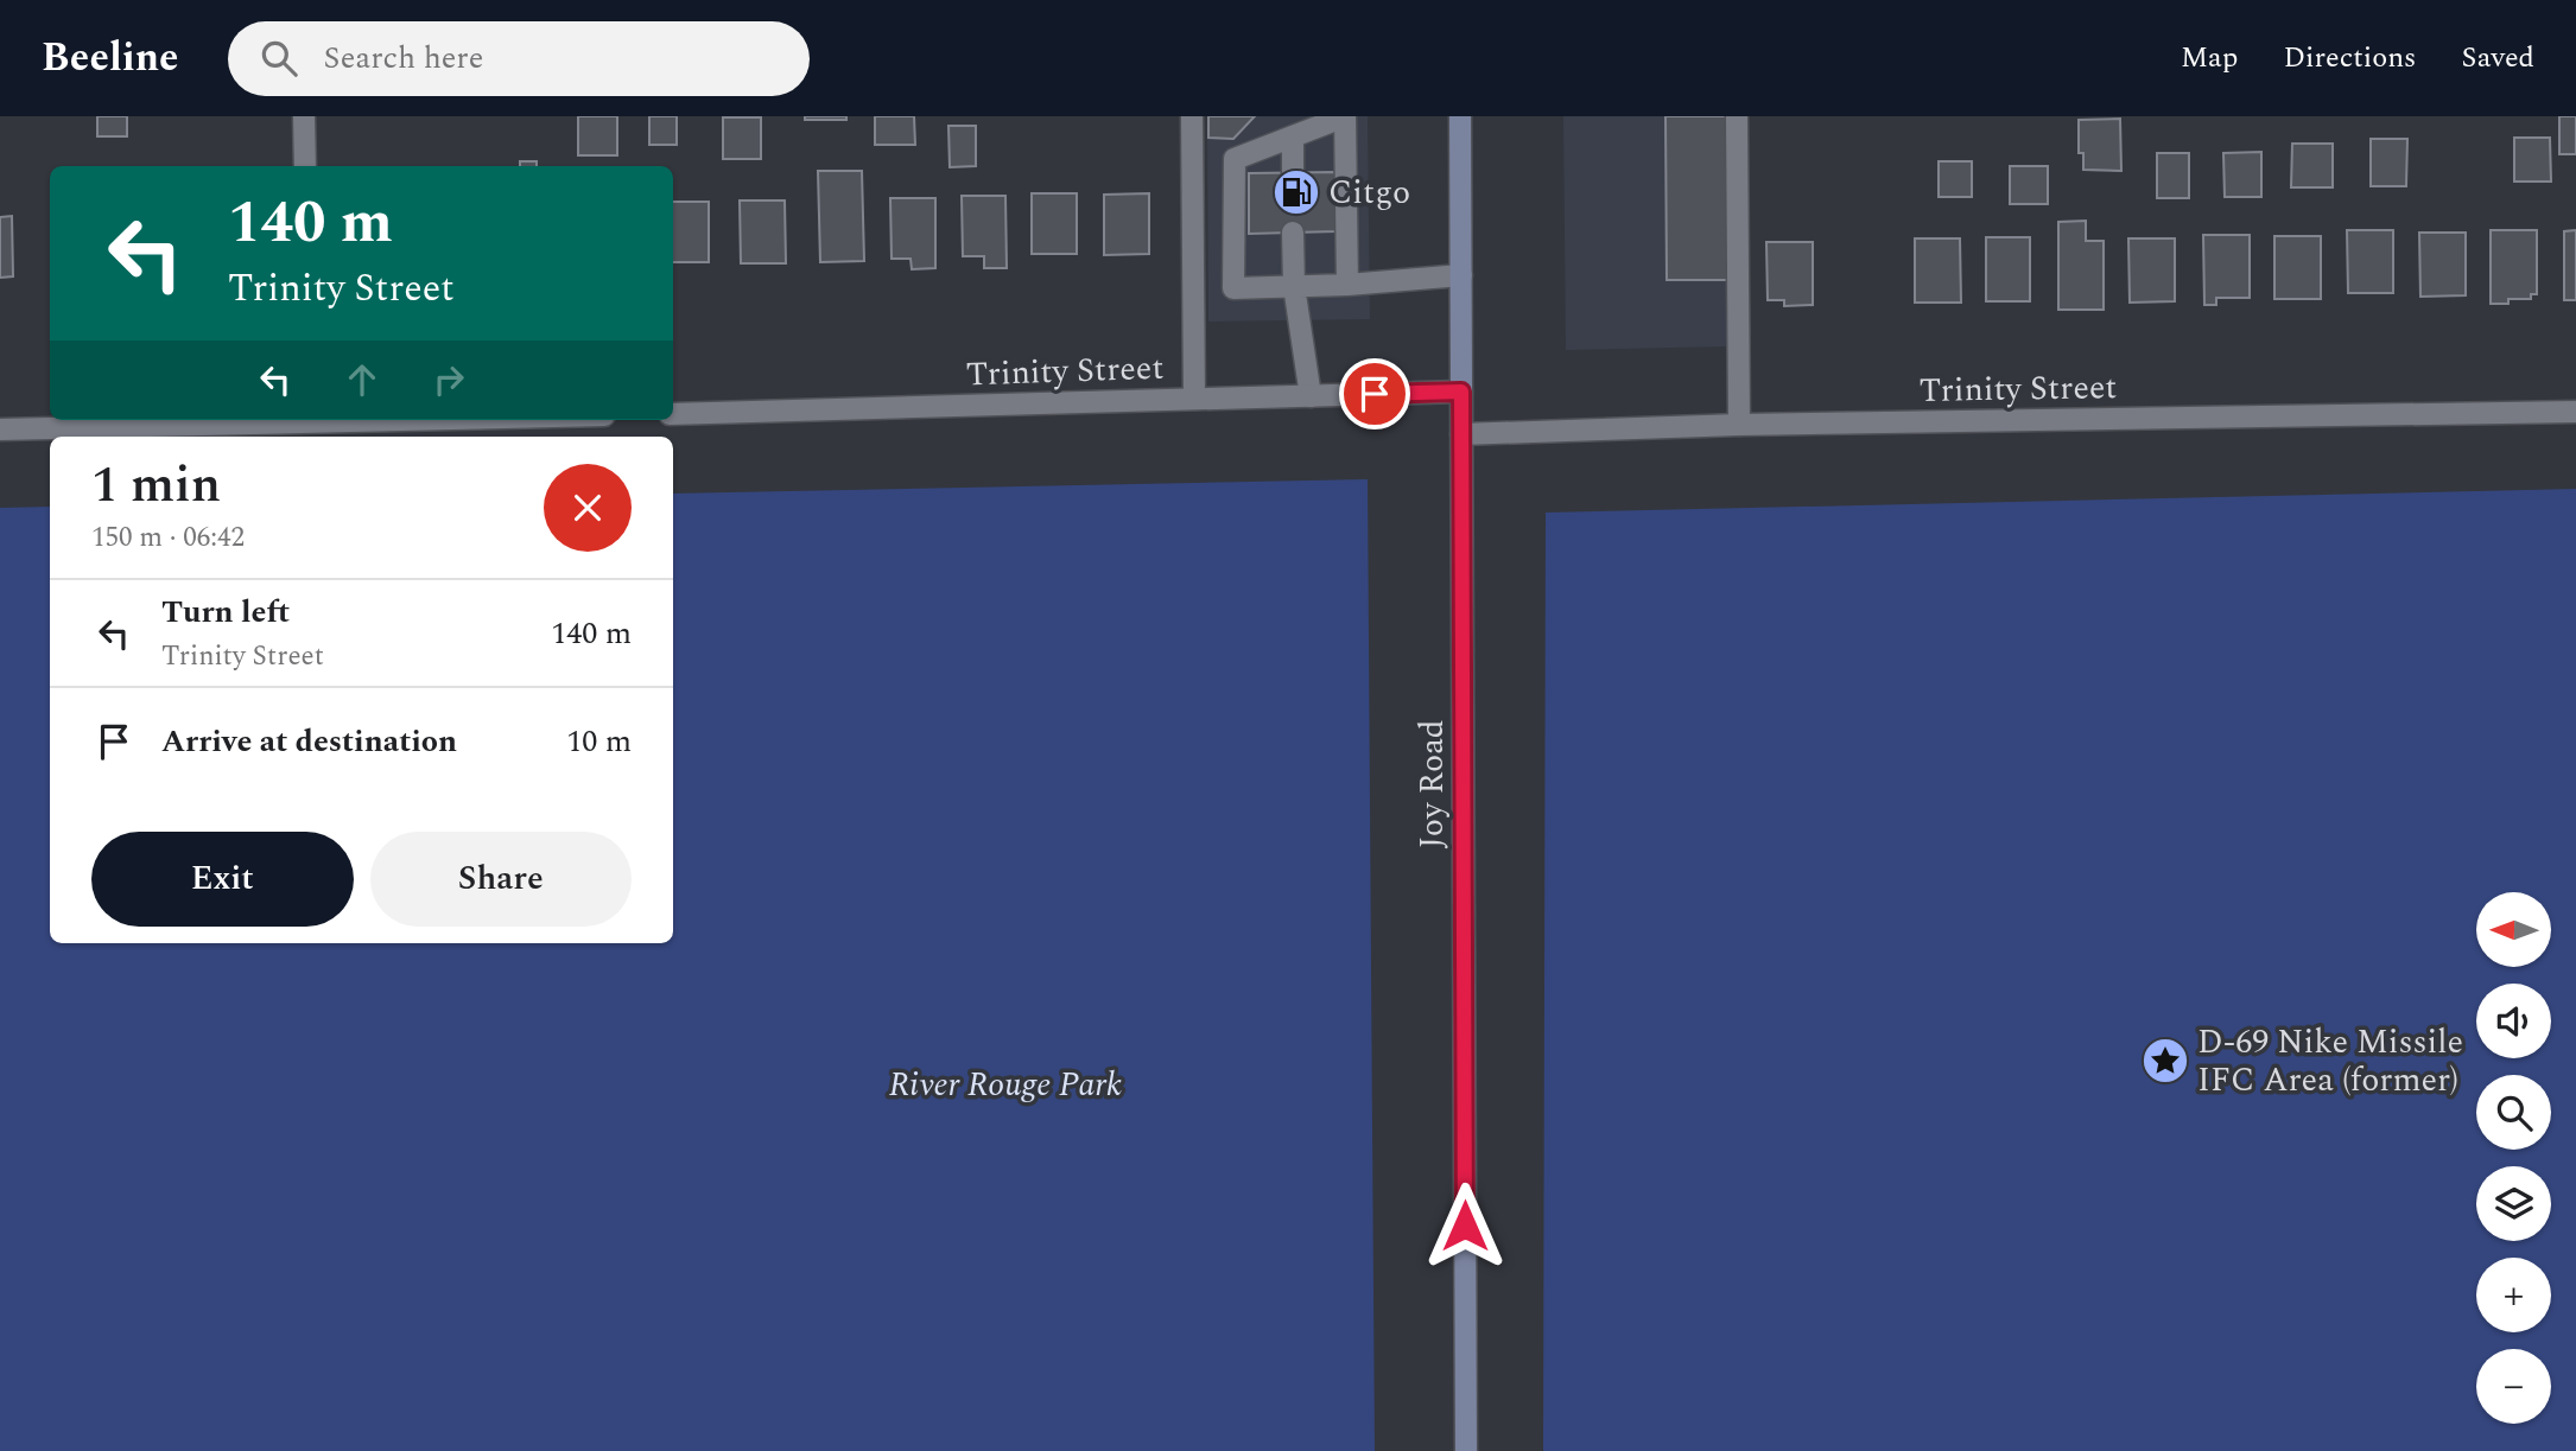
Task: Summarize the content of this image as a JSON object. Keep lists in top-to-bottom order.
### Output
{
  "streets": {
    "main road": ["Joy Road"],
    "street": ["Trinity Street"]
  },
  "crossings": [
    ["Trinity Street", "Joy Road"]
  ],
  "parks": ["River Rouge Park"],
  "places": {
    "fuel station": ["Citgo"],
    "place": ["D-69 Nike Missile IFC Area (former)"]
  },
  "north": "left",
  "page": {
    "header": "Beeline",
    "search": "Search here",
    "nav": ["Map", "Directions", "Saved"],
    "turn": ["140 m", "Trinity Street"],
    "heading": ["1 min", "150 m · 06:42"],
    "list": [
      {
        "name": "Turn left",
        "note": "Trinity Street",
        "value": "140 m"
      },
      {
        "name": "Arrive at destination",
        "value": "10 m"
      }
    ],
    "buttons": ["Exit", "Share"],
    "map_buttons": ["+", "−"]
  }
}
